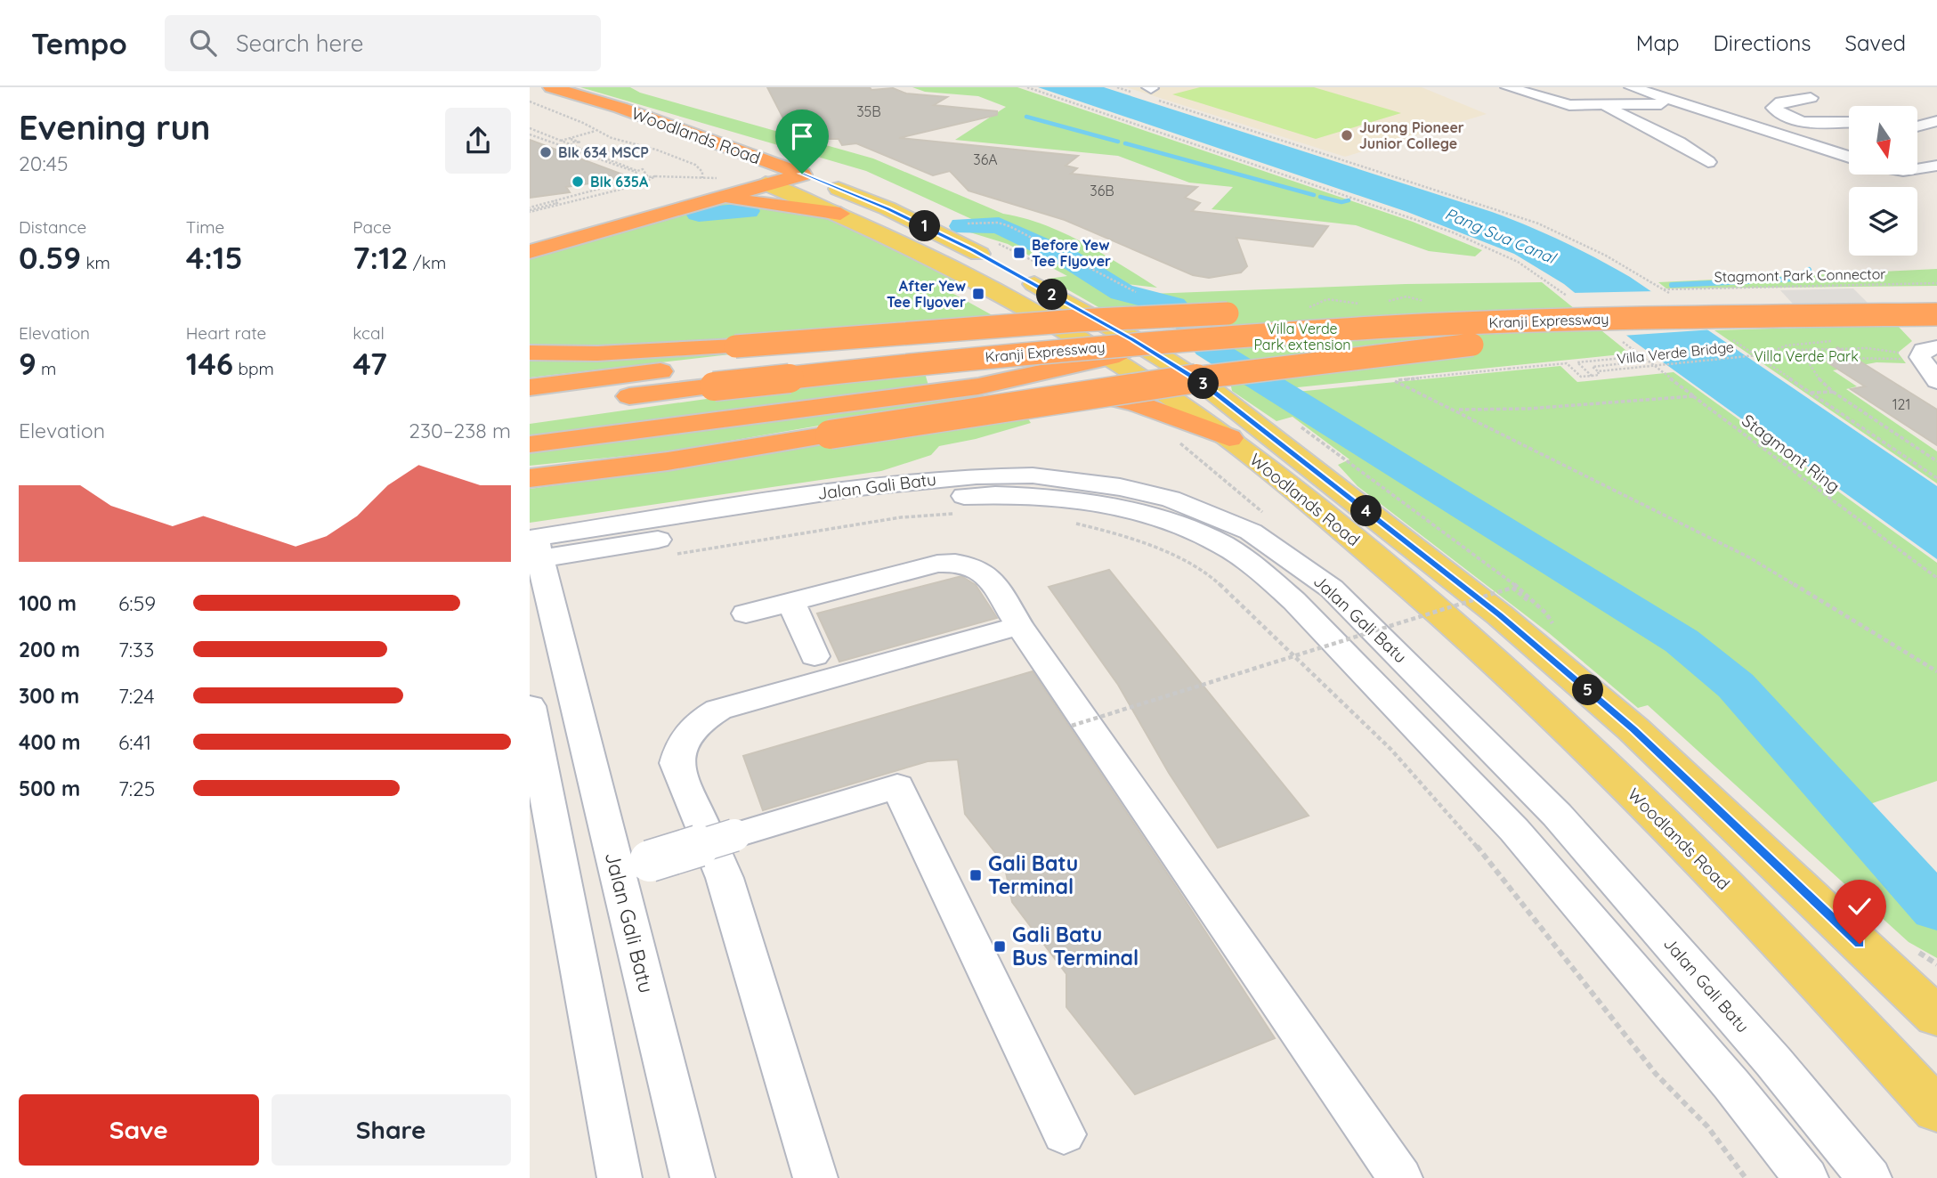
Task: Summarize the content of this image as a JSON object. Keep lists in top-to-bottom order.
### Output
{
  "streets": {
    "highway": ["Woodlands Road", "Kranji Expressway"],
    "street": ["Jalan Gali Batu"],
    "path": ["Stagmont Park Connector", "Villa Verde Bridge", "Stagmont Ring"]
  },
  "water": ["Pang Sua Canal"],
  "parks": ["Villa Verde Park extension", "Villa Verde Park"],
  "places": {
    "other": ["Jurong Pioneer Junior College", "Blk 634 MSCP", "Blk 635A"],
    "transit": [
      "Before Yew Tee Flyover",
      "After Yew Tee Flyover",
      "Gali Batu Terminal",
      "Gali Batu Bus Terminal"
    ]
  },
  "house_numbers": [
    "35B",
    "36A",
    "36B",
    "121"
  ],
  "north": "bottom",
  "page": {
    "header": "Tempo",
    "search": "Search here",
    "nav": ["Map", "Directions", "Saved"],
    "heading": ["Evening run", "20:45"],
    "stats": [
      ["Distance", "0.59 km"],
      ["Time", "4:15"],
      ["Pace", "7:12 /km"],
      ["Elevation", "9 m"],
      ["Heart rate", "146 bpm"],
      ["kcal", "47"]
    ],
    "pins": [
      "1",
      "2",
      "3",
      "4",
      "5"
    ],
    "chart": ["Elevation", "230–238 m"],
    "list": [
      {
        "name": "100 m",
        "note": "6:59"
      },
      {
        "name": "200 m",
        "note": "7:33"
      },
      {
        "name": "300 m",
        "note": "7:24"
      },
      {
        "name": "400 m",
        "note": "6:41"
      },
      {
        "name": "500 m",
        "note": "7:25"
      }
    ],
    "buttons": ["Save", "Share"]
  }
}
